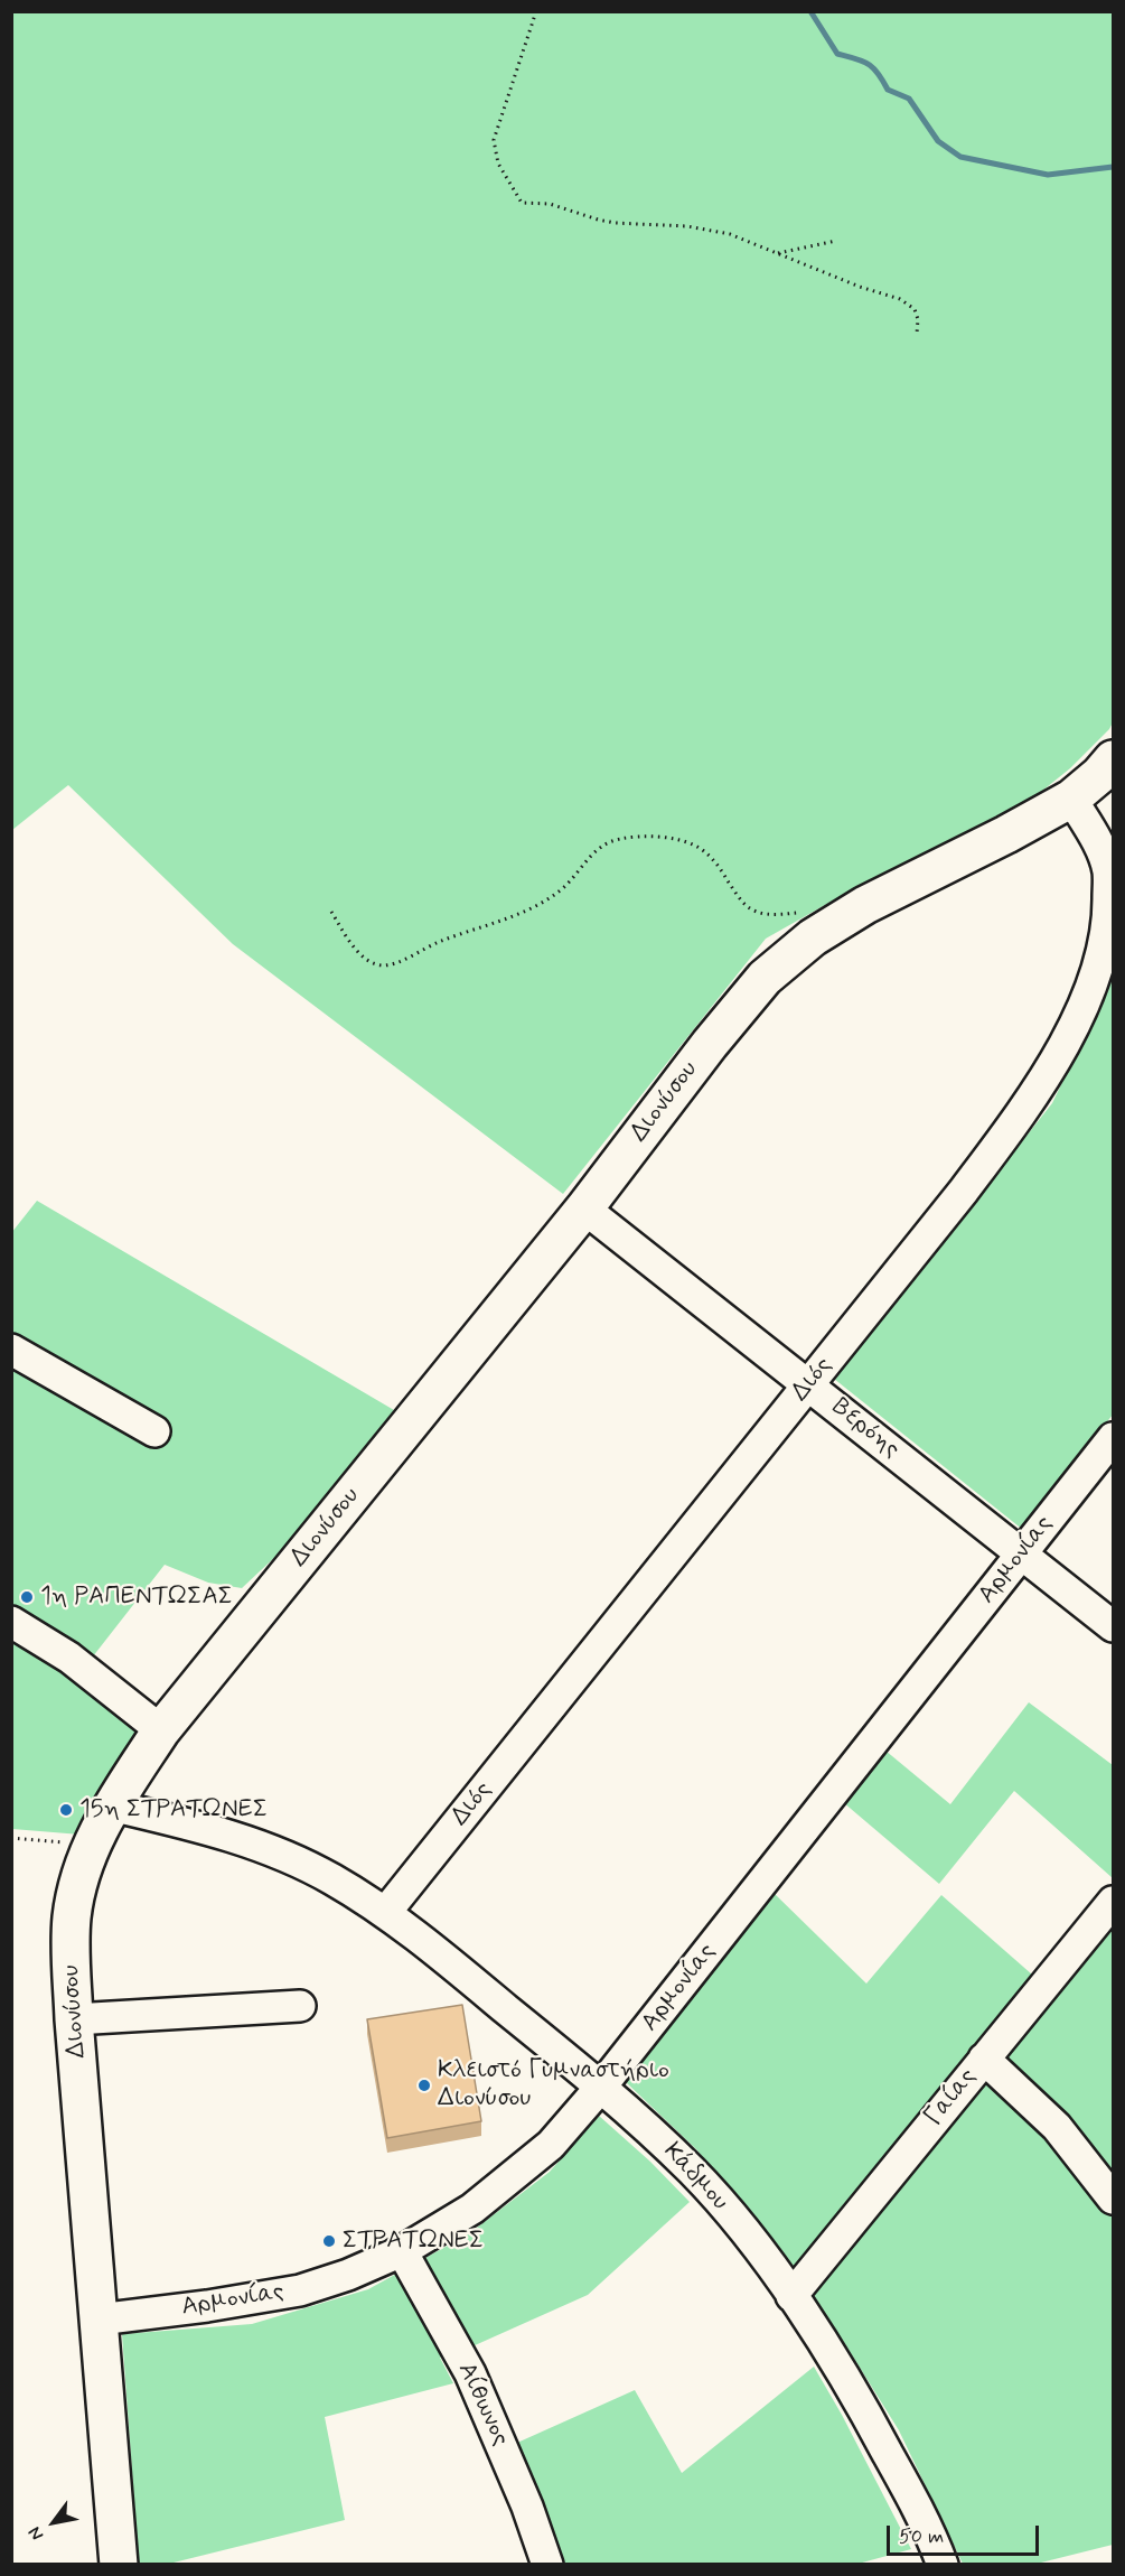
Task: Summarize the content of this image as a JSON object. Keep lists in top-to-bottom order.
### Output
{
  "streets": {
    "main road": ["Διονύσου"],
    "street": [
      "Διός",
      "Βερόης",
      "Αρμονίας",
      "Γαίας",
      "Κάδμου",
      "Αίθωνος"
    ]
  },
  "crossings": [
    ["Διονύσου", "Διός"],
    ["Διονύσου", "Βερόης"],
    ["Διονύσου", "Αρμονίας"],
    ["Διονύσου", "Κάδμου"],
    ["Διός", "Βερόης"],
    ["Διός", "Κάδμου"],
    ["Βερόης", "Αρμονίας"],
    ["Αρμονίας", "Κάδμου"],
    ["Αρμονίας", "Αίθωνος"],
    ["Γαίας", "Κάδμου"]
  ],
  "places": [
    "1η ΡΑΠΕΝΤΩΣΑΣ",
    "15η ΣΤΡΑΤΩΝΕΣ",
    "Κλειστό Γυμναστήριο Διονύσου",
    "ΣΤΡΑΤΩΝΕΣ"
  ],
  "scale_bar": "50 m",
  "north": "bottom left"
}
